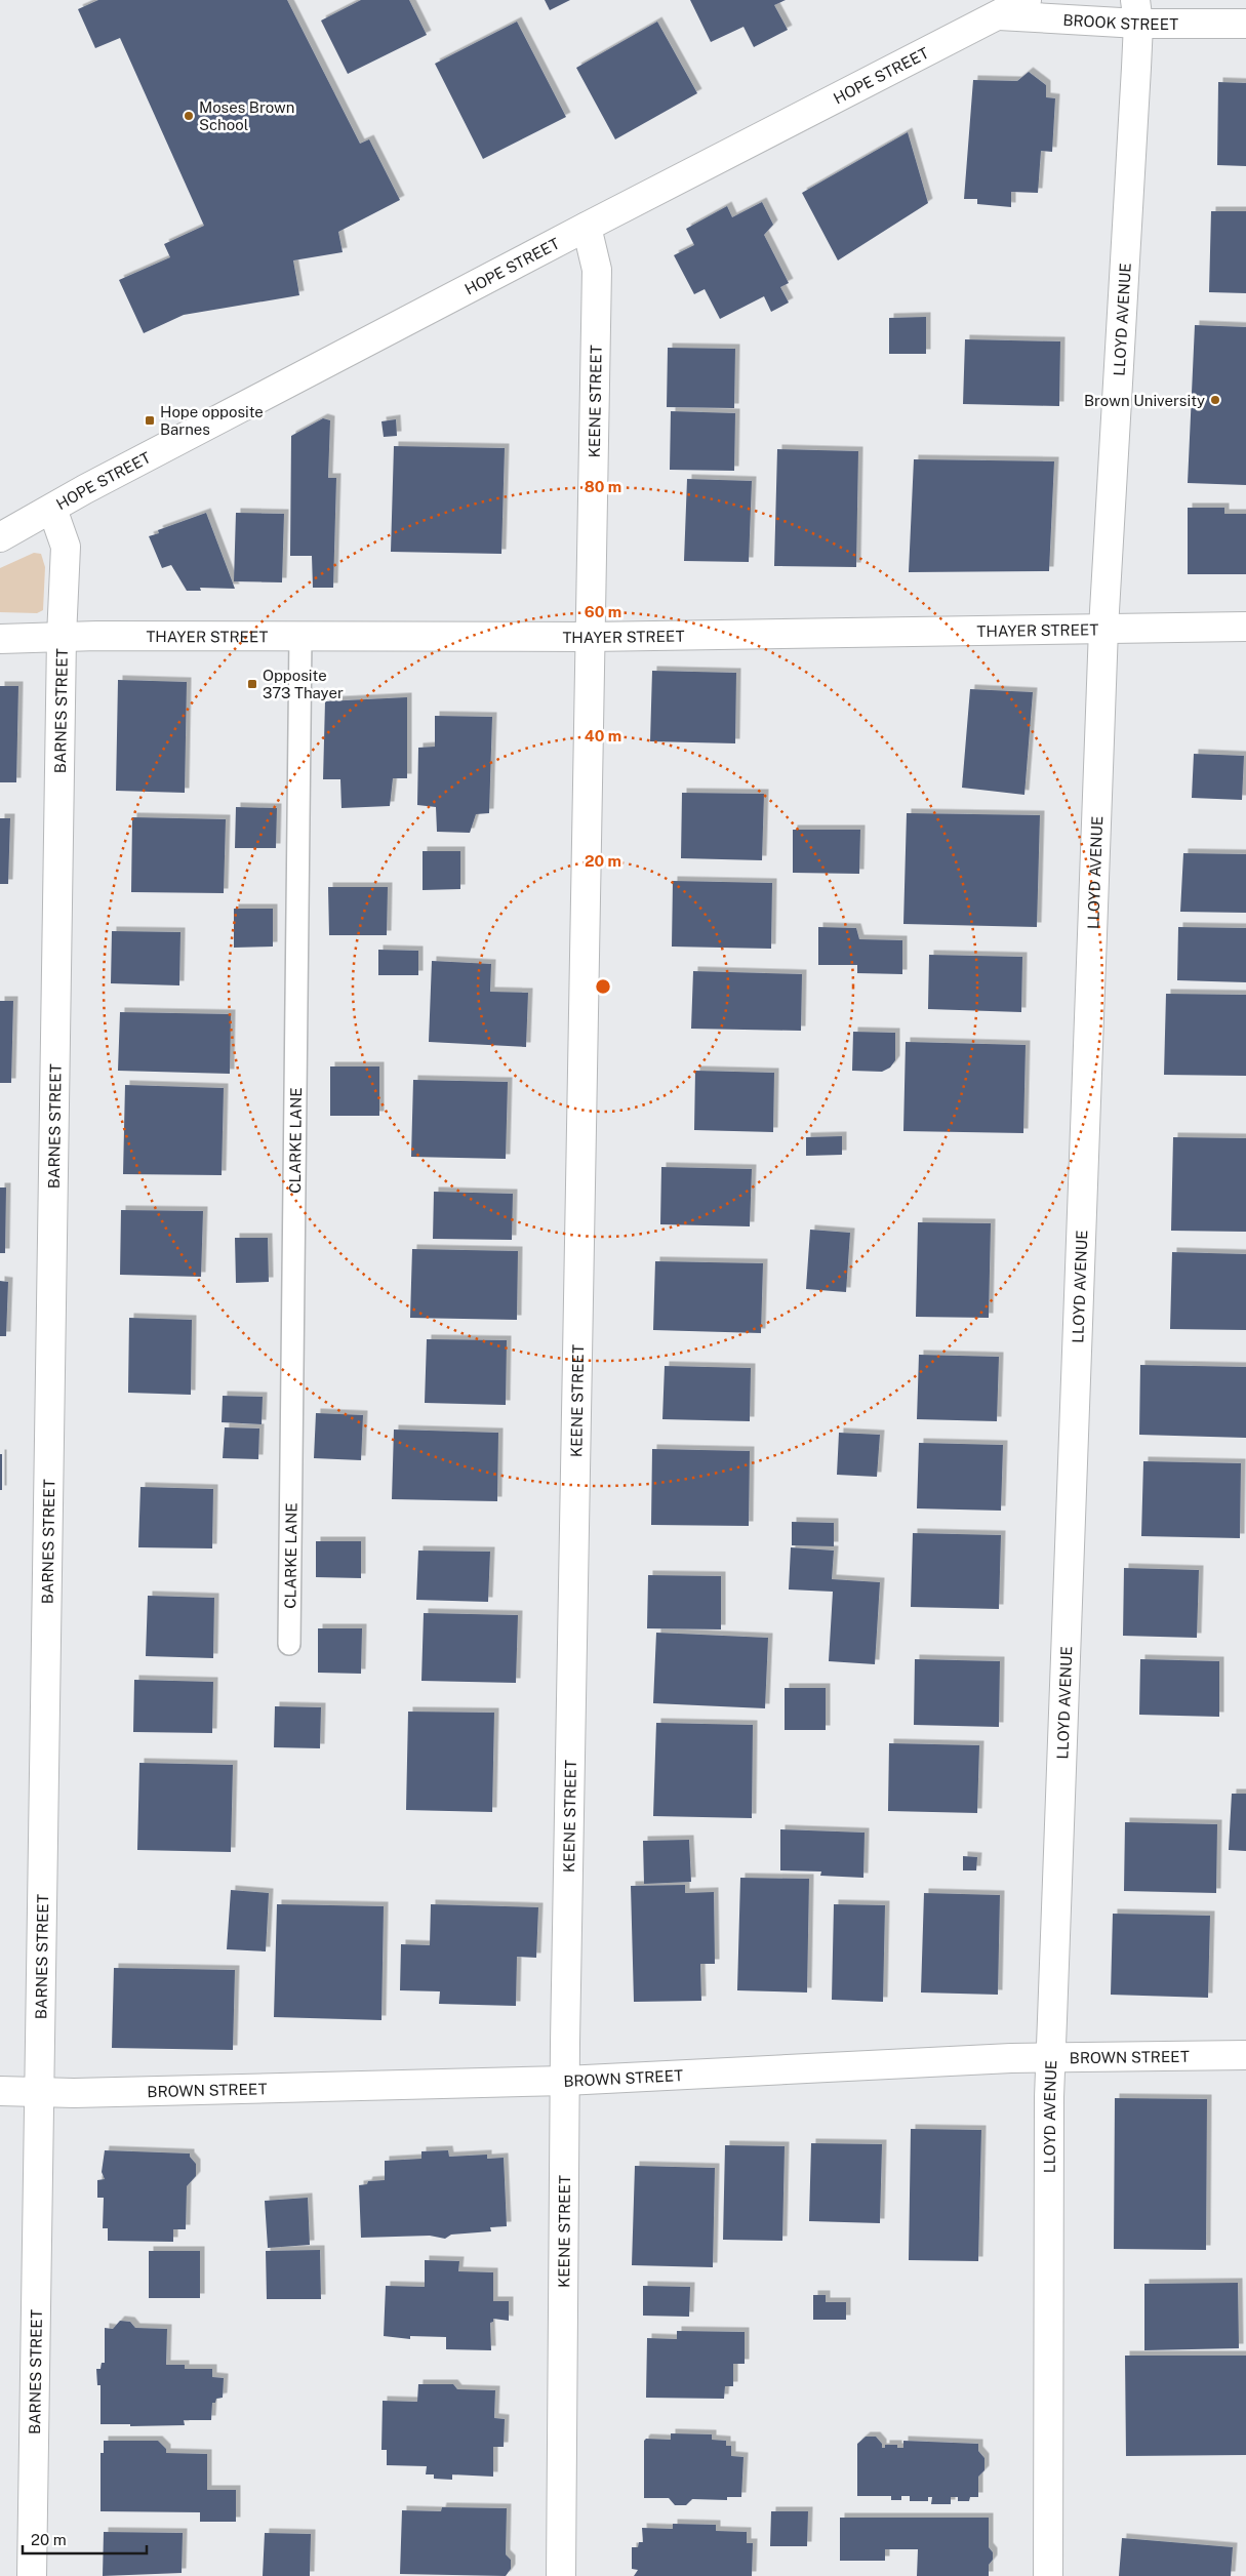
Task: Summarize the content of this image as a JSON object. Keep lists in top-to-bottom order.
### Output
{
  "streets": {
    "street": [
      "BROOK STREET",
      "HOPE STREET",
      "LLOYD AVENUE",
      "KEENE STREET",
      "THAYER STREET",
      "BARNES STREET",
      "BROWN STREET"
    ],
    "lane": ["CLARKE LANE"]
  },
  "crossings": [
    ["BROOK STREET", "HOPE STREET"],
    ["BROOK STREET", "LLOYD AVENUE"],
    ["HOPE STREET", "KEENE STREET"],
    ["HOPE STREET", "BARNES STREET"],
    ["LLOYD AVENUE", "THAYER STREET"],
    ["LLOYD AVENUE", "BROWN STREET"],
    ["KEENE STREET", "THAYER STREET"],
    ["KEENE STREET", "BROWN STREET"],
    ["THAYER STREET", "BARNES STREET"],
    ["THAYER STREET", "CLARKE LANE"],
    ["BARNES STREET", "BROWN STREET"]
  ],
  "places": {
    "other": ["Moses Brown School", "Brown University"],
    "transit": ["Hope opposite Barnes", "Opposite 373 Thayer"]
  },
  "scale_bar": "20 m",
  "rings": [
    "80 m",
    "60 m",
    "40 m",
    "20 m"
  ]
}
